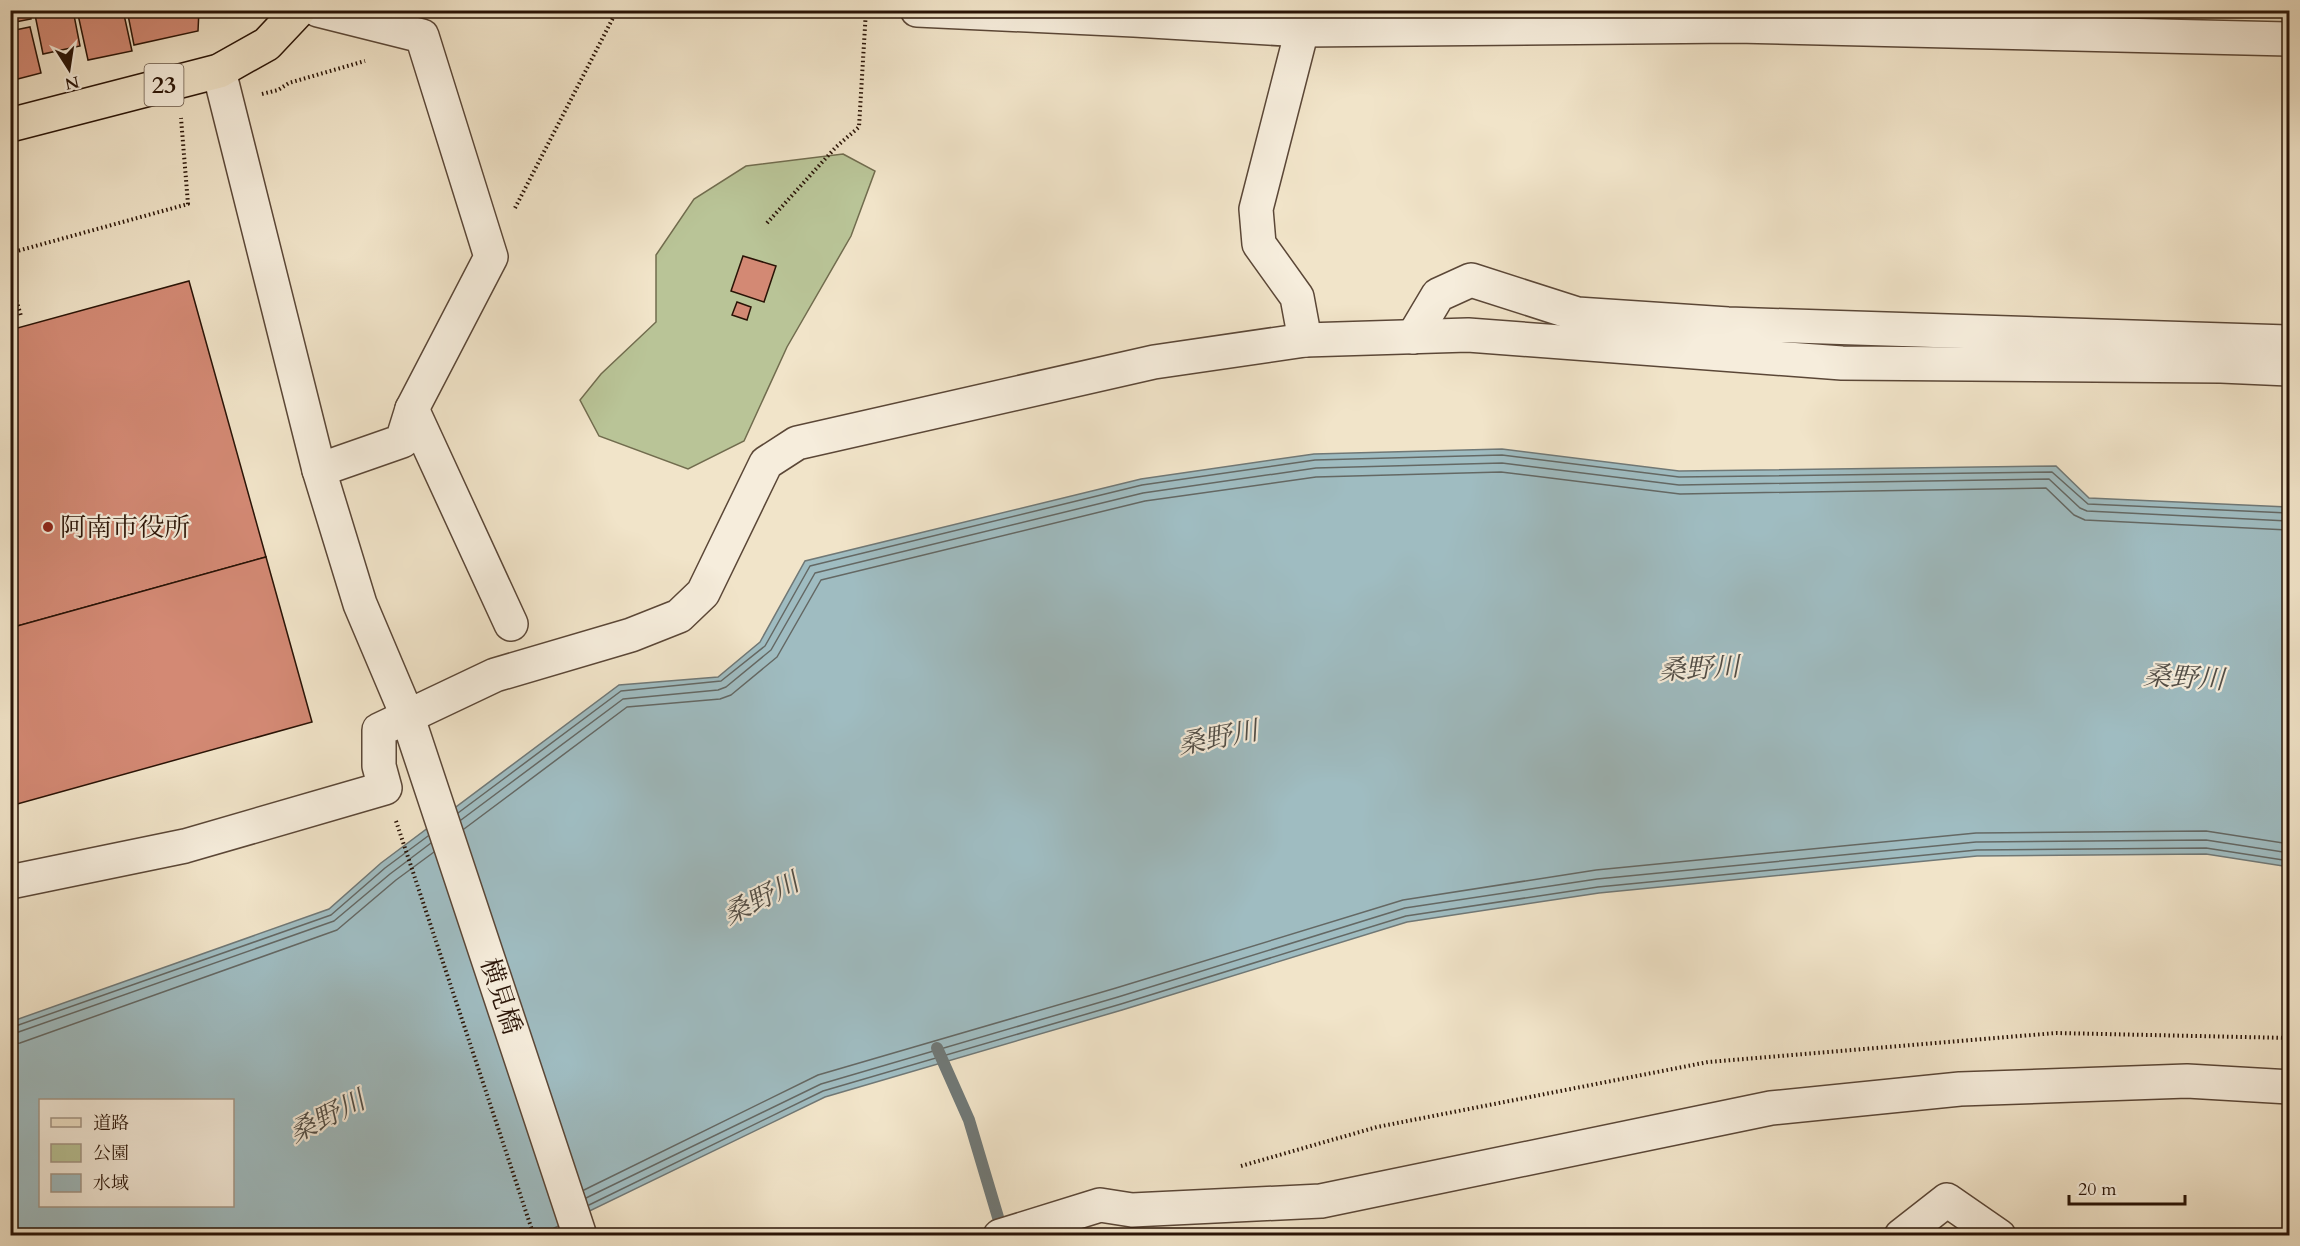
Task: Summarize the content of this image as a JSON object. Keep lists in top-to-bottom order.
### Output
{
  "streets": {
    "main road": ["23"],
    "street": ["横見橋"]
  },
  "crossings": [
    ["23", "横見橋"]
  ],
  "water": ["桑野川"],
  "places": ["阿南市役所"],
  "legend": ["道路", "公園", "水域"],
  "scale_bar": "20 m",
  "north": "bottom"
}
